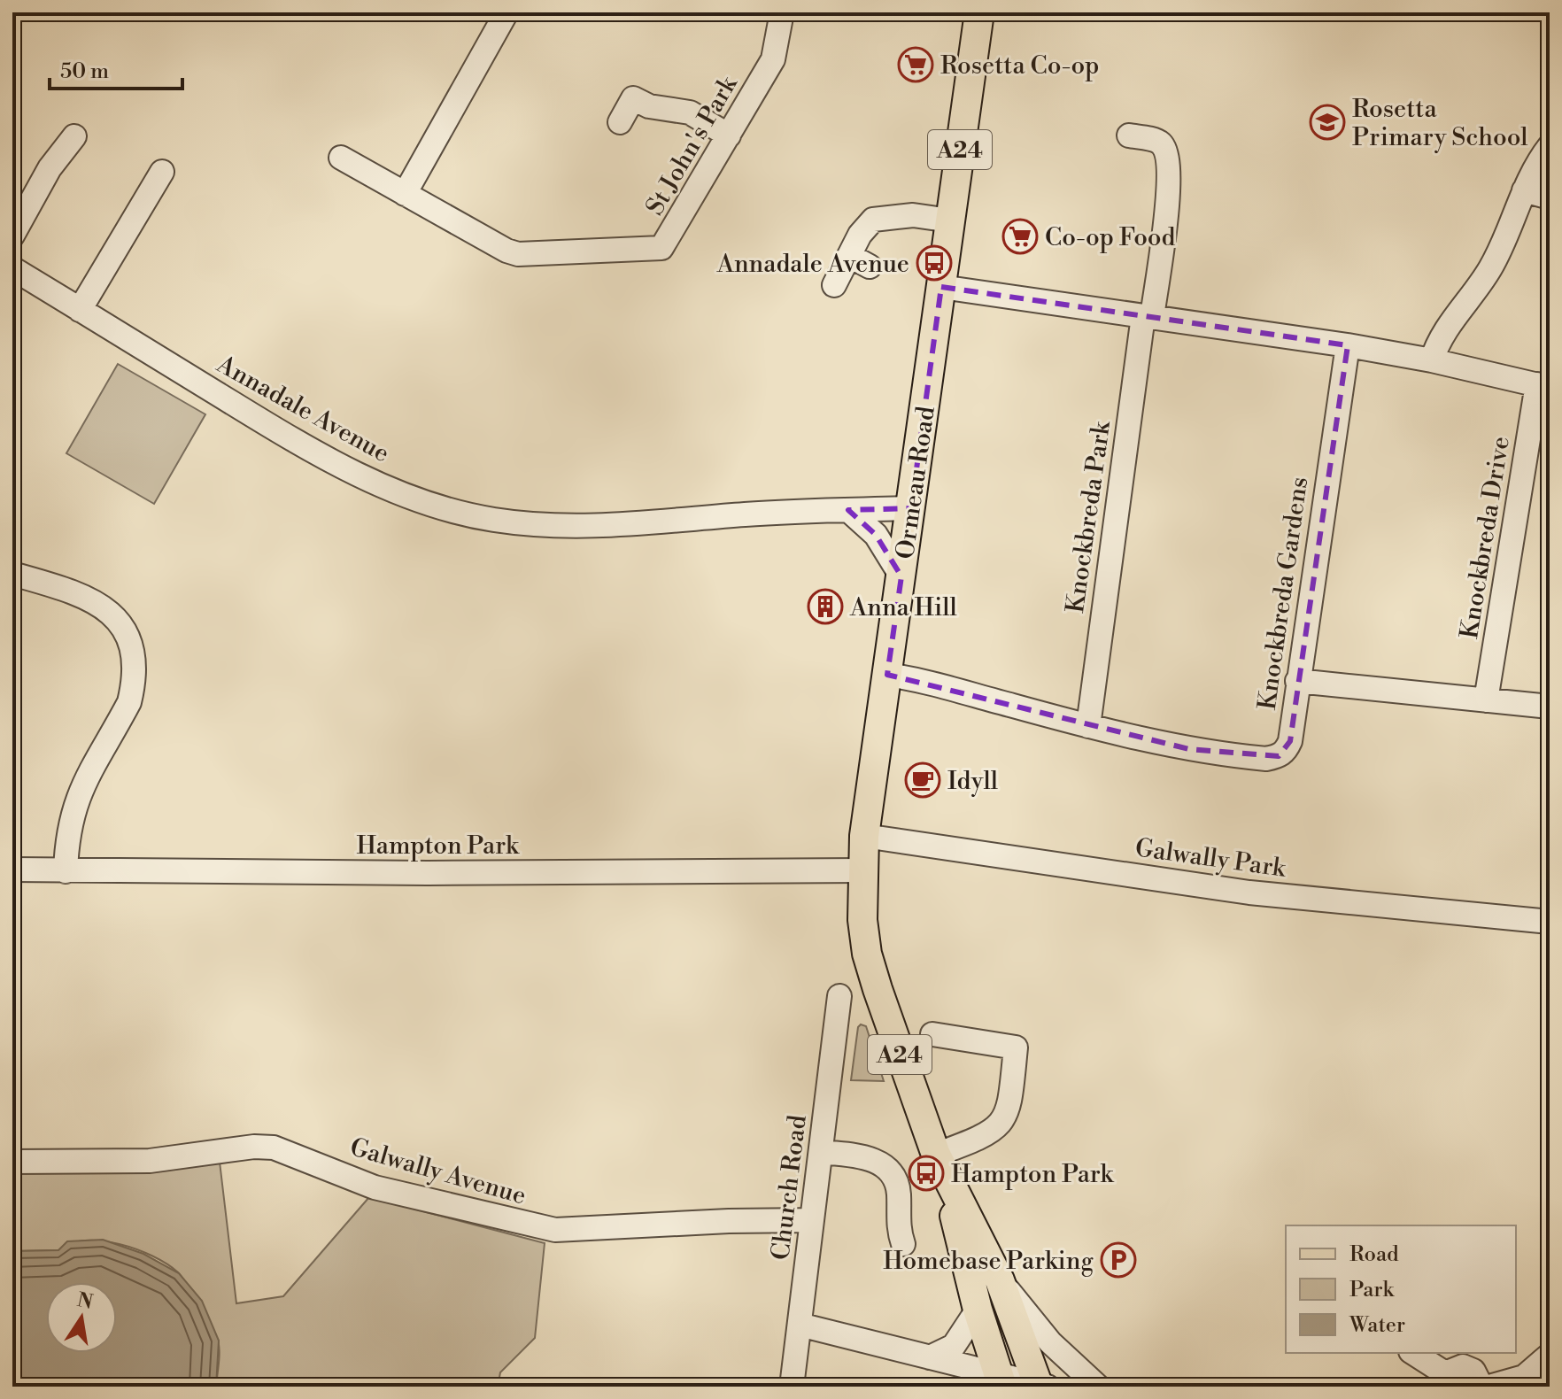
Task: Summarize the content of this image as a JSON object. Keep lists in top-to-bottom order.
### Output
{
  "streets": {
    "main road": ["A24", "Ormeau Road"],
    "street": [
      "St John's Park",
      "Annadale Avenue",
      "Knockbreda Park",
      "Knockbreda Drive",
      "Knockbreda Gardens",
      "Hampton Park",
      "Galwally Park",
      "Galwally Avenue",
      "Church Road"
    ]
  },
  "crossings": [
    ["A24", "Ormeau Road"],
    ["Annadale Avenue", "Ormeau Road"],
    ["Ormeau Road", "Hampton Park"],
    ["Ormeau Road", "Galwally Park"],
    ["Knockbreda Park", "Knockbreda Gardens"],
    ["Galwally Avenue", "Church Road"]
  ],
  "places": {
    "supermarket": ["Rosetta Co-op", "Co-op Food"],
    "school or university": ["Rosetta Primary School"],
    "bus stop": ["Annadale Avenue", "Hampton Park"],
    "building": ["Anna Hill"],
    "cafe": ["Idyll"],
    "parking": ["Homebase Parking"]
  },
  "legend": ["Road", "Park", "Water"],
  "scale_bar": "50 m",
  "north": "top"
}
